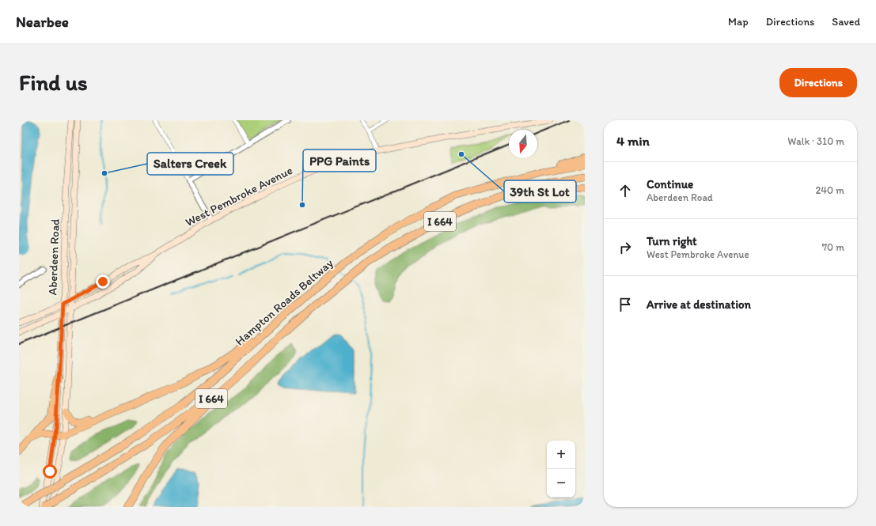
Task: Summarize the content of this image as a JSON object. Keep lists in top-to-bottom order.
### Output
{
  "streets": {
    "highway": ["I 664", "Hampton Roads Beltway"],
    "main road": ["West Pembroke Avenue", "Aberdeen Road"]
  },
  "crossings": [
    ["West Pembroke Avenue", "Aberdeen Road"],
    ["Aberdeen Road", "Hampton Roads Beltway"]
  ],
  "places": ["39th St Lot", "Salters Creek", "PPG Paints"],
  "north": "bottom",
  "page": {
    "header": "Nearbee",
    "nav": ["Map", "Directions", "Saved"],
    "buttons": "Directions",
    "title": "Find us",
    "heading": ["4 min", "Walk · 310 m"],
    "list": [
      ["Continue", "Aberdeen Road", "240 m"],
      ["Turn right", "West Pembroke Avenue", "70 m"],
      "Arrive at destination"
    ],
    "map_buttons": ["+", "−"]
  }
}
